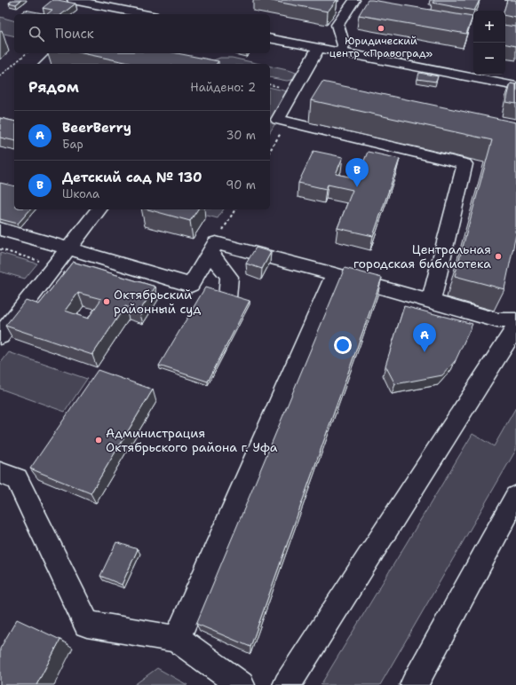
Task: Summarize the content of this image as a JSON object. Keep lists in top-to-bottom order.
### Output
{
  "places": [
    "Юридический центр «Правоград»",
    "Центральная городская библиотека",
    "Октябрьский районный суд",
    "Администрация Октябрьского района г. Уфа"
  ],
  "page": {
    "map_buttons": ["+", "−"],
    "search": "Поиск",
    "heading": ["Рядом", "Найдено: 2"],
    "list": [
      {
        "mark": "A",
        "name": "BeerBerry",
        "note": "Бар",
        "value": "30 m"
      },
      {
        "mark": "B",
        "name": "Детский сад № 130",
        "note": "Школа",
        "value": "90 m"
      }
    ],
    "pins": ["B", "A"]
  }
}
